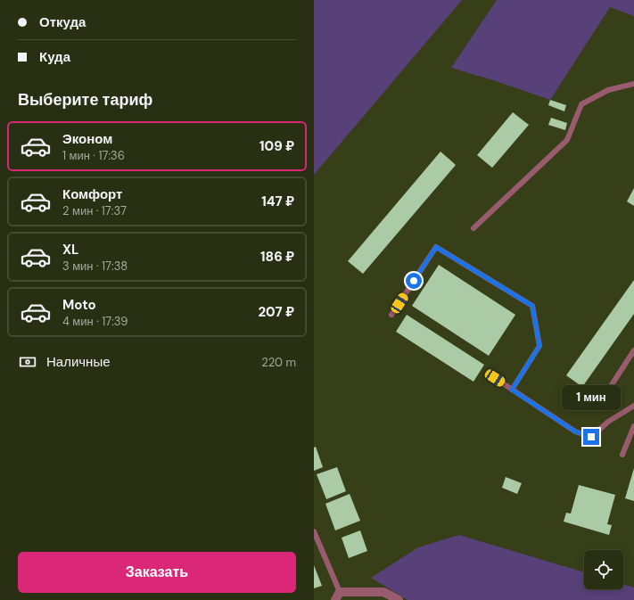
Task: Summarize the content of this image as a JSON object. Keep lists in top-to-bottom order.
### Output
{
  "page": {
    "banner": ["Откуда", "Куда"],
    "heading": "Выберите тариф",
    "list": [
      {
        "name": "Эконом",
        "note": "1 мин · 17:36",
        "value": "109 ₽"
      },
      {
        "name": "Комфорт",
        "note": "2 мин · 17:37",
        "value": "147 ₽"
      },
      {
        "name": "XL",
        "note": "3 мин · 17:38",
        "value": "186 ₽"
      },
      {
        "name": "Moto",
        "note": "4 мин · 17:39",
        "value": "207 ₽"
      }
    ],
    "pay": ["Наличные", "220 m"],
    "bubble": "1 мин",
    "buttons": "Заказать"
  }
}
